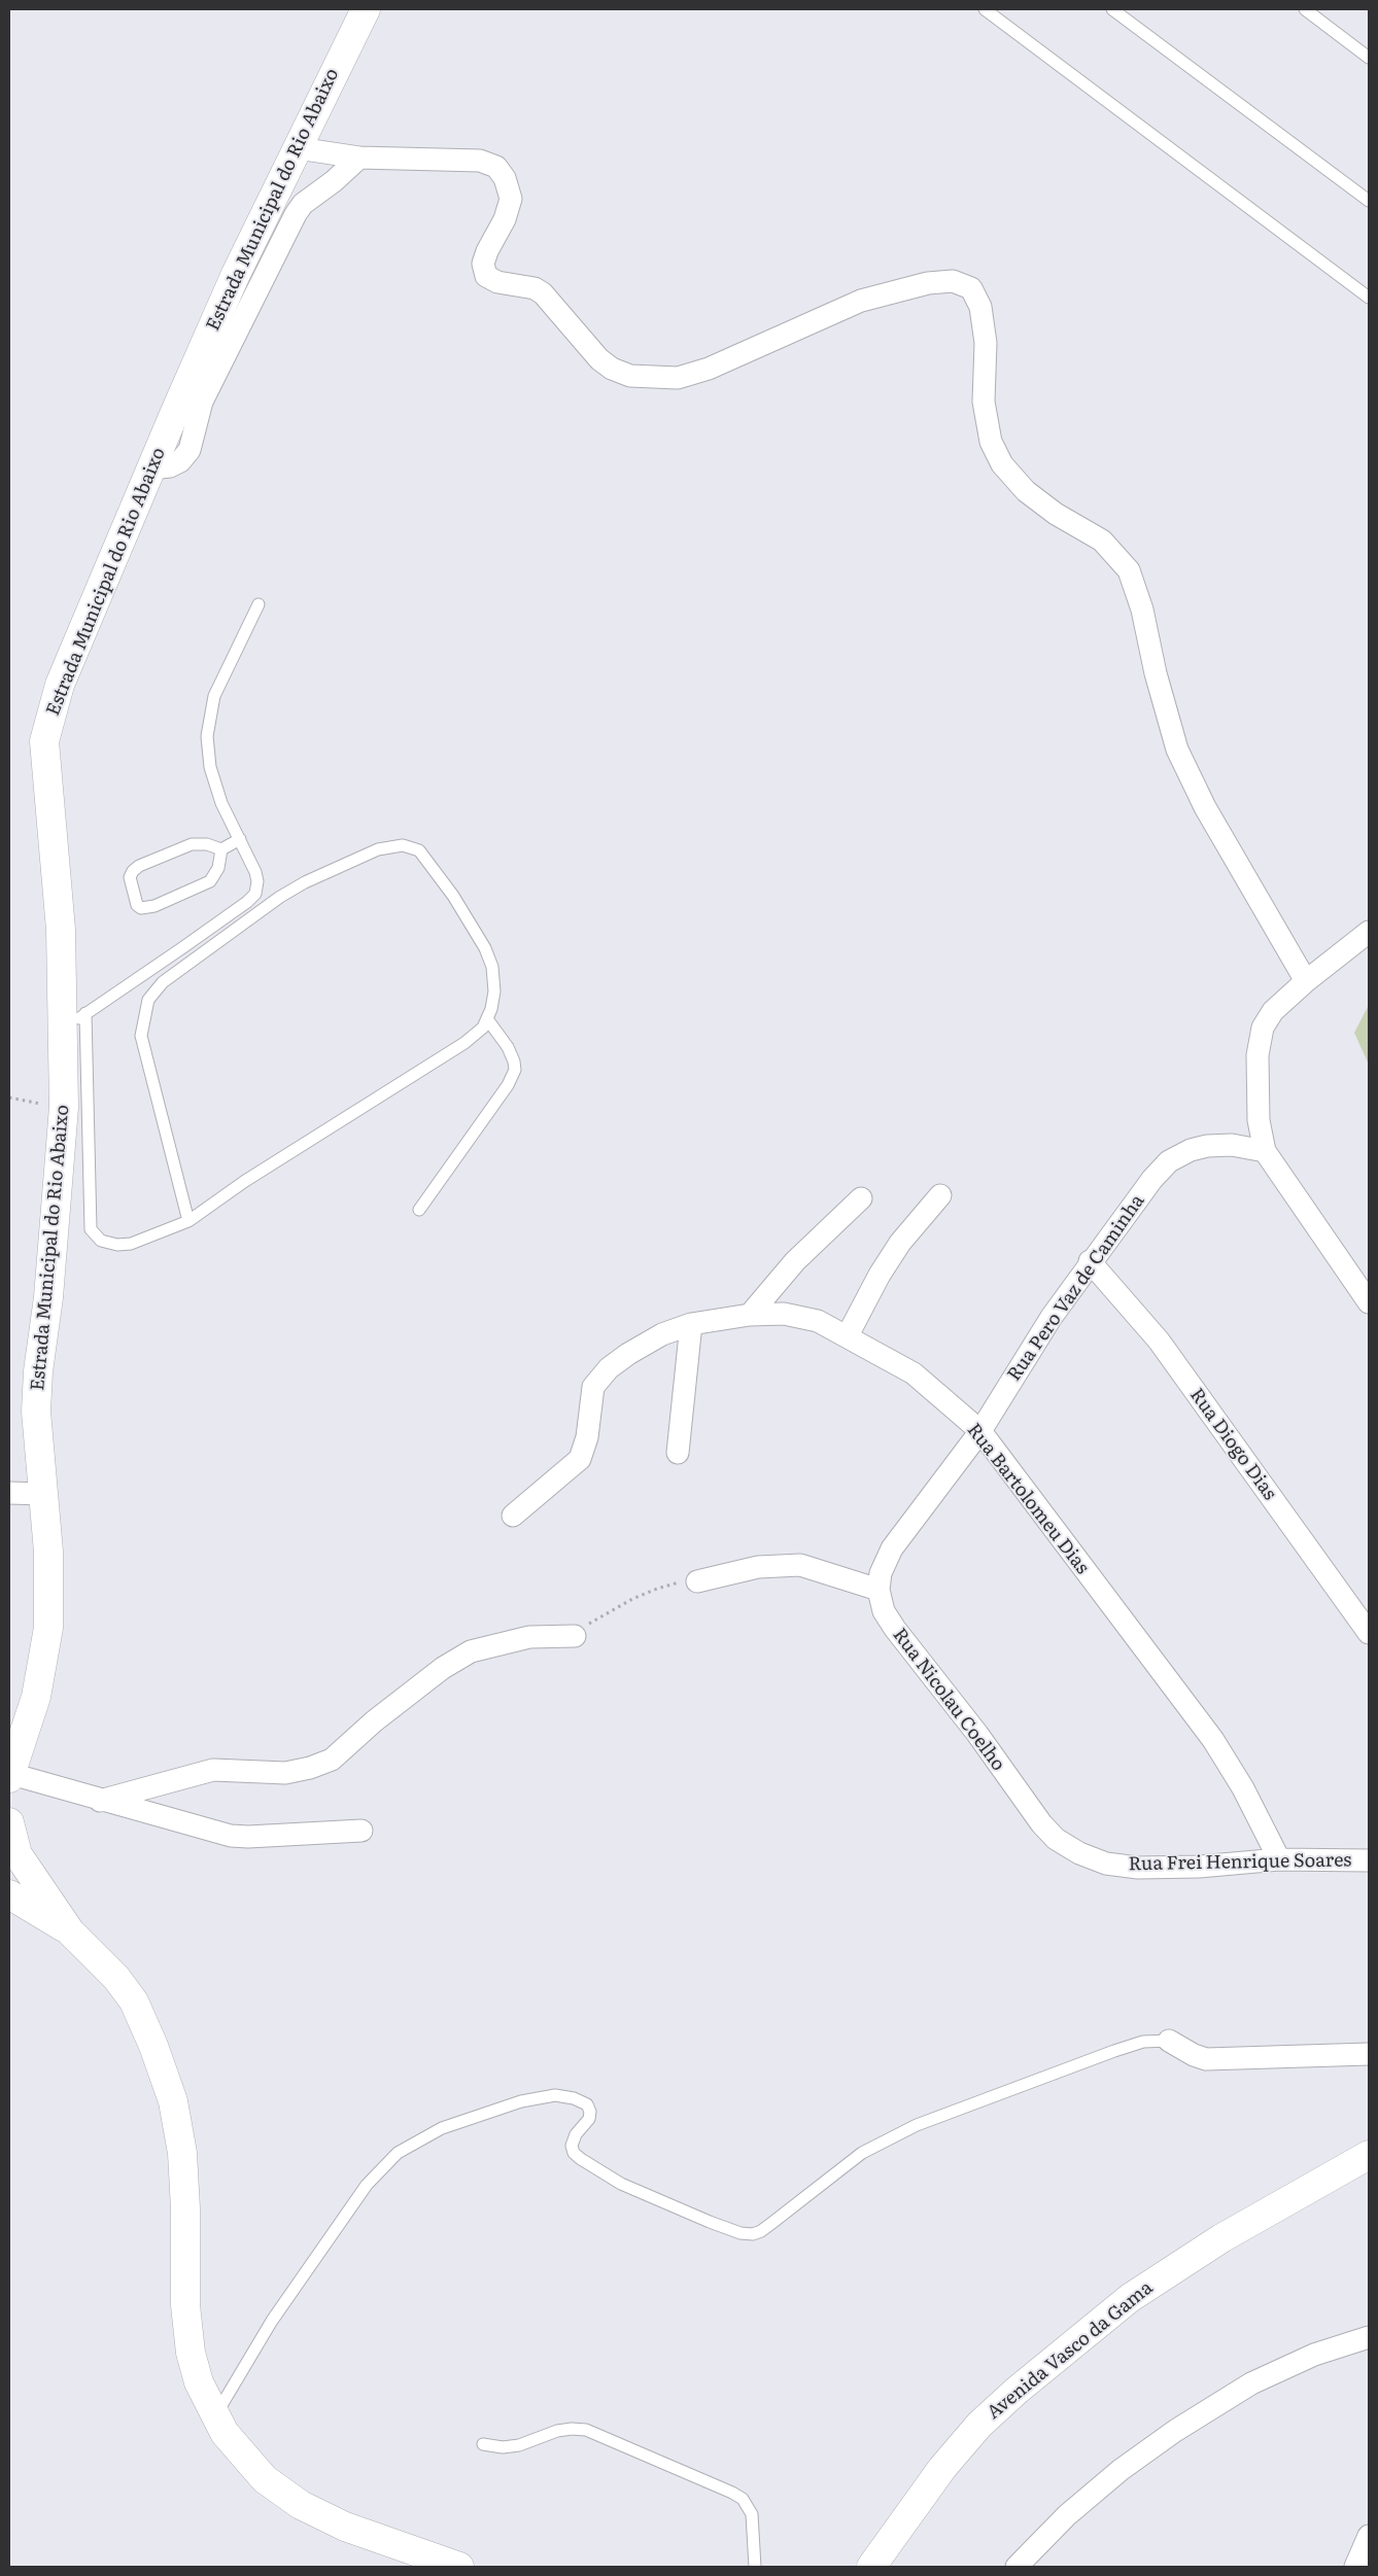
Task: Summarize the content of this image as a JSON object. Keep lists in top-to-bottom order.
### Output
{
  "streets": {
    "street": [
      "Estrada Municipal do Rio Abaixo",
      "Rua Pero Vaz de Caminha",
      "Rua Diogo Dias",
      "Rua Bartolomeu Dias",
      "Rua Nicolau Coelho",
      "Rua Frei Henrique Soares",
      "Avenida Vasco da Gama"
    ]
  },
  "crossings": [
    ["Rua Pero Vaz de Caminha", "Rua Diogo Dias"],
    ["Rua Pero Vaz de Caminha", "Rua Bartolomeu Dias"],
    ["Rua Pero Vaz de Caminha", "Rua Nicolau Coelho"],
    ["Rua Bartolomeu Dias", "Rua Frei Henrique Soares"],
    ["Rua Nicolau Coelho", "Rua Frei Henrique Soares"]
  ]
}
